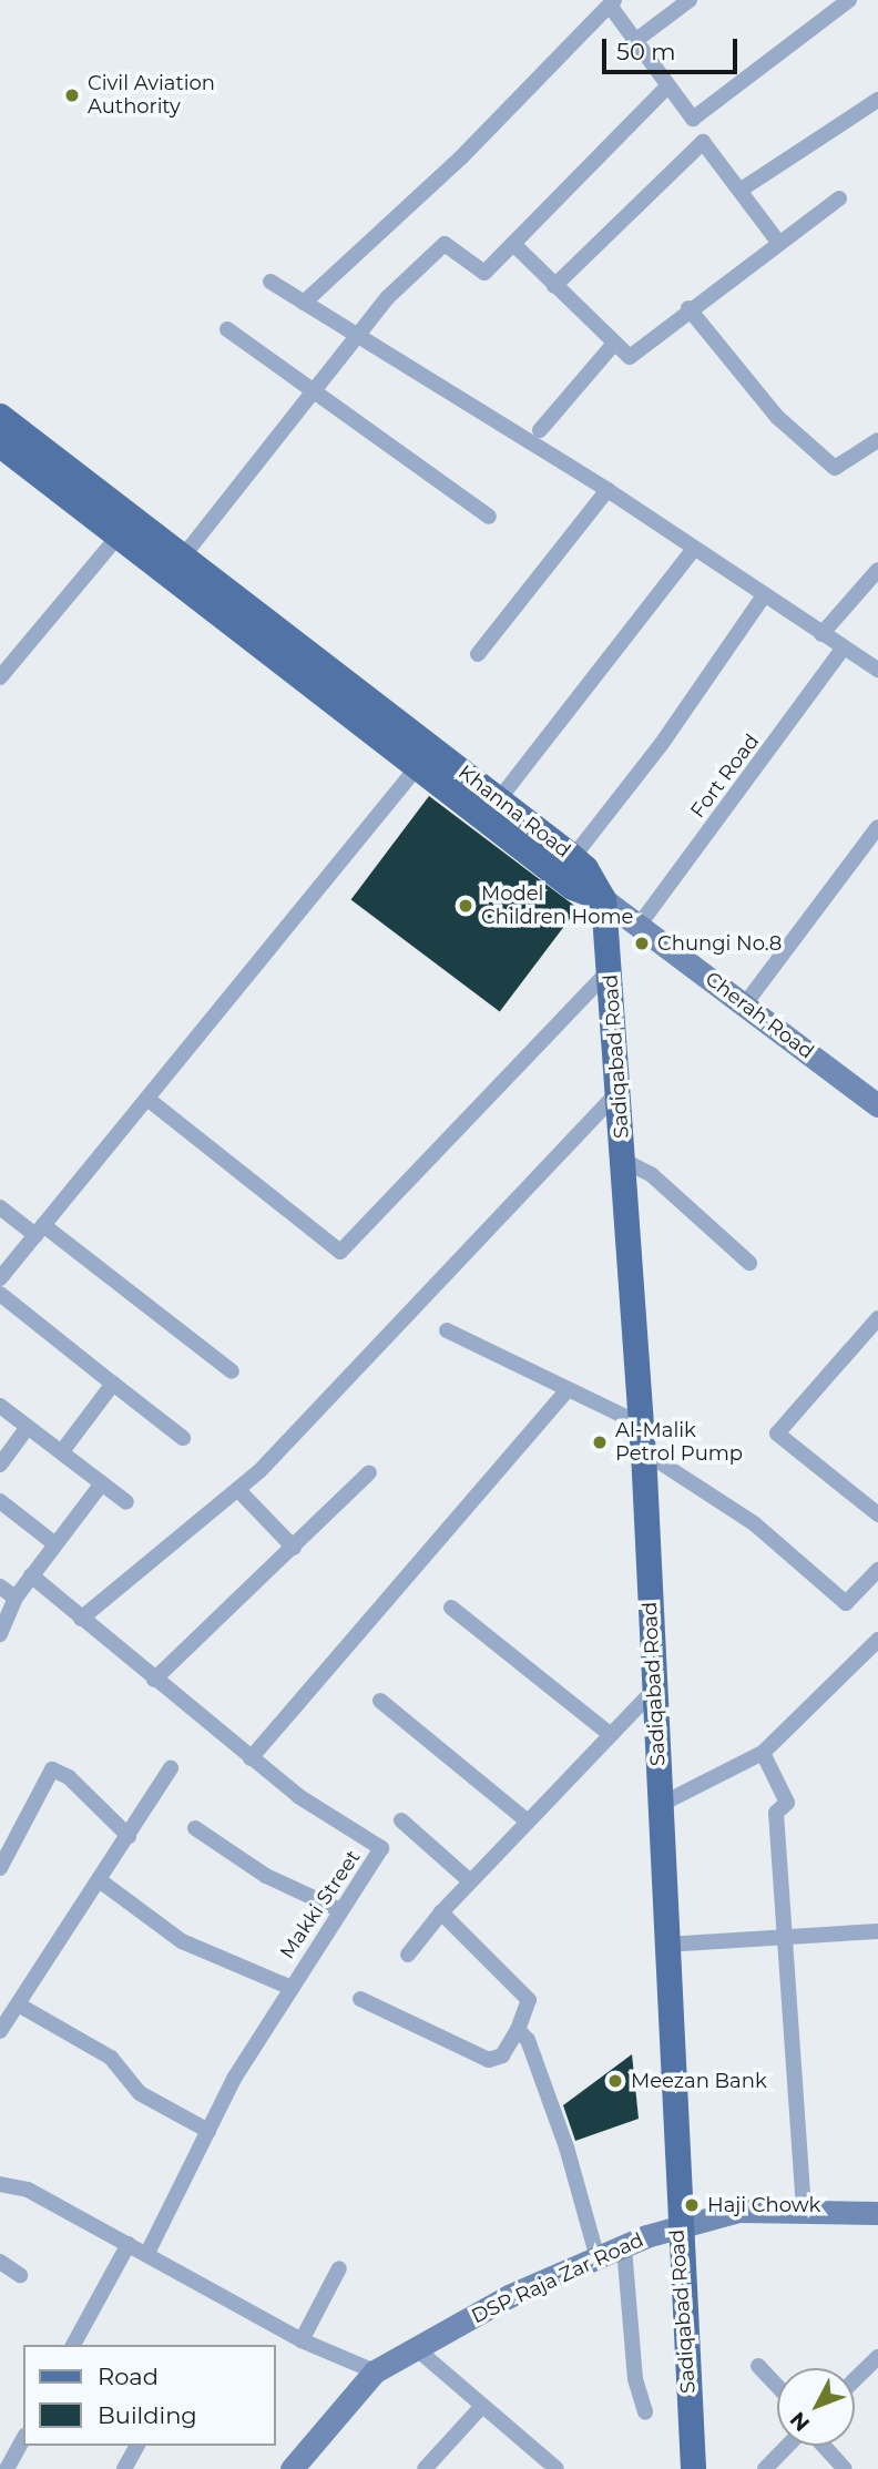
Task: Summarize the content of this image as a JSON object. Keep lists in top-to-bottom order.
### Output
{
  "streets": {
    "main road": ["Khanna Road", "Sadiqabad Road"],
    "street": [
      "Fort Road",
      "Cherah Road",
      "Makki Street",
      "DSP Raja Zar Road"
    ]
  },
  "crossings": [
    ["Fort Road", "Cherah Road"],
    ["Khanna Road", "Cherah Road"],
    ["Khanna Road", "Sadiqabad Road"],
    ["Cherah Road", "Sadiqabad Road"],
    ["Sadiqabad Road", "DSP Raja Zar Road"]
  ],
  "places": [
    "Civil Aviation Authority",
    "Model Children Home",
    "Chungi No.8",
    "Al-Malik Petrol Pump",
    "Meezan Bank",
    "Haji Chowk"
  ],
  "legend": ["Road", "Building"],
  "scale_bar": "50 m",
  "north": "bottom left"
}
